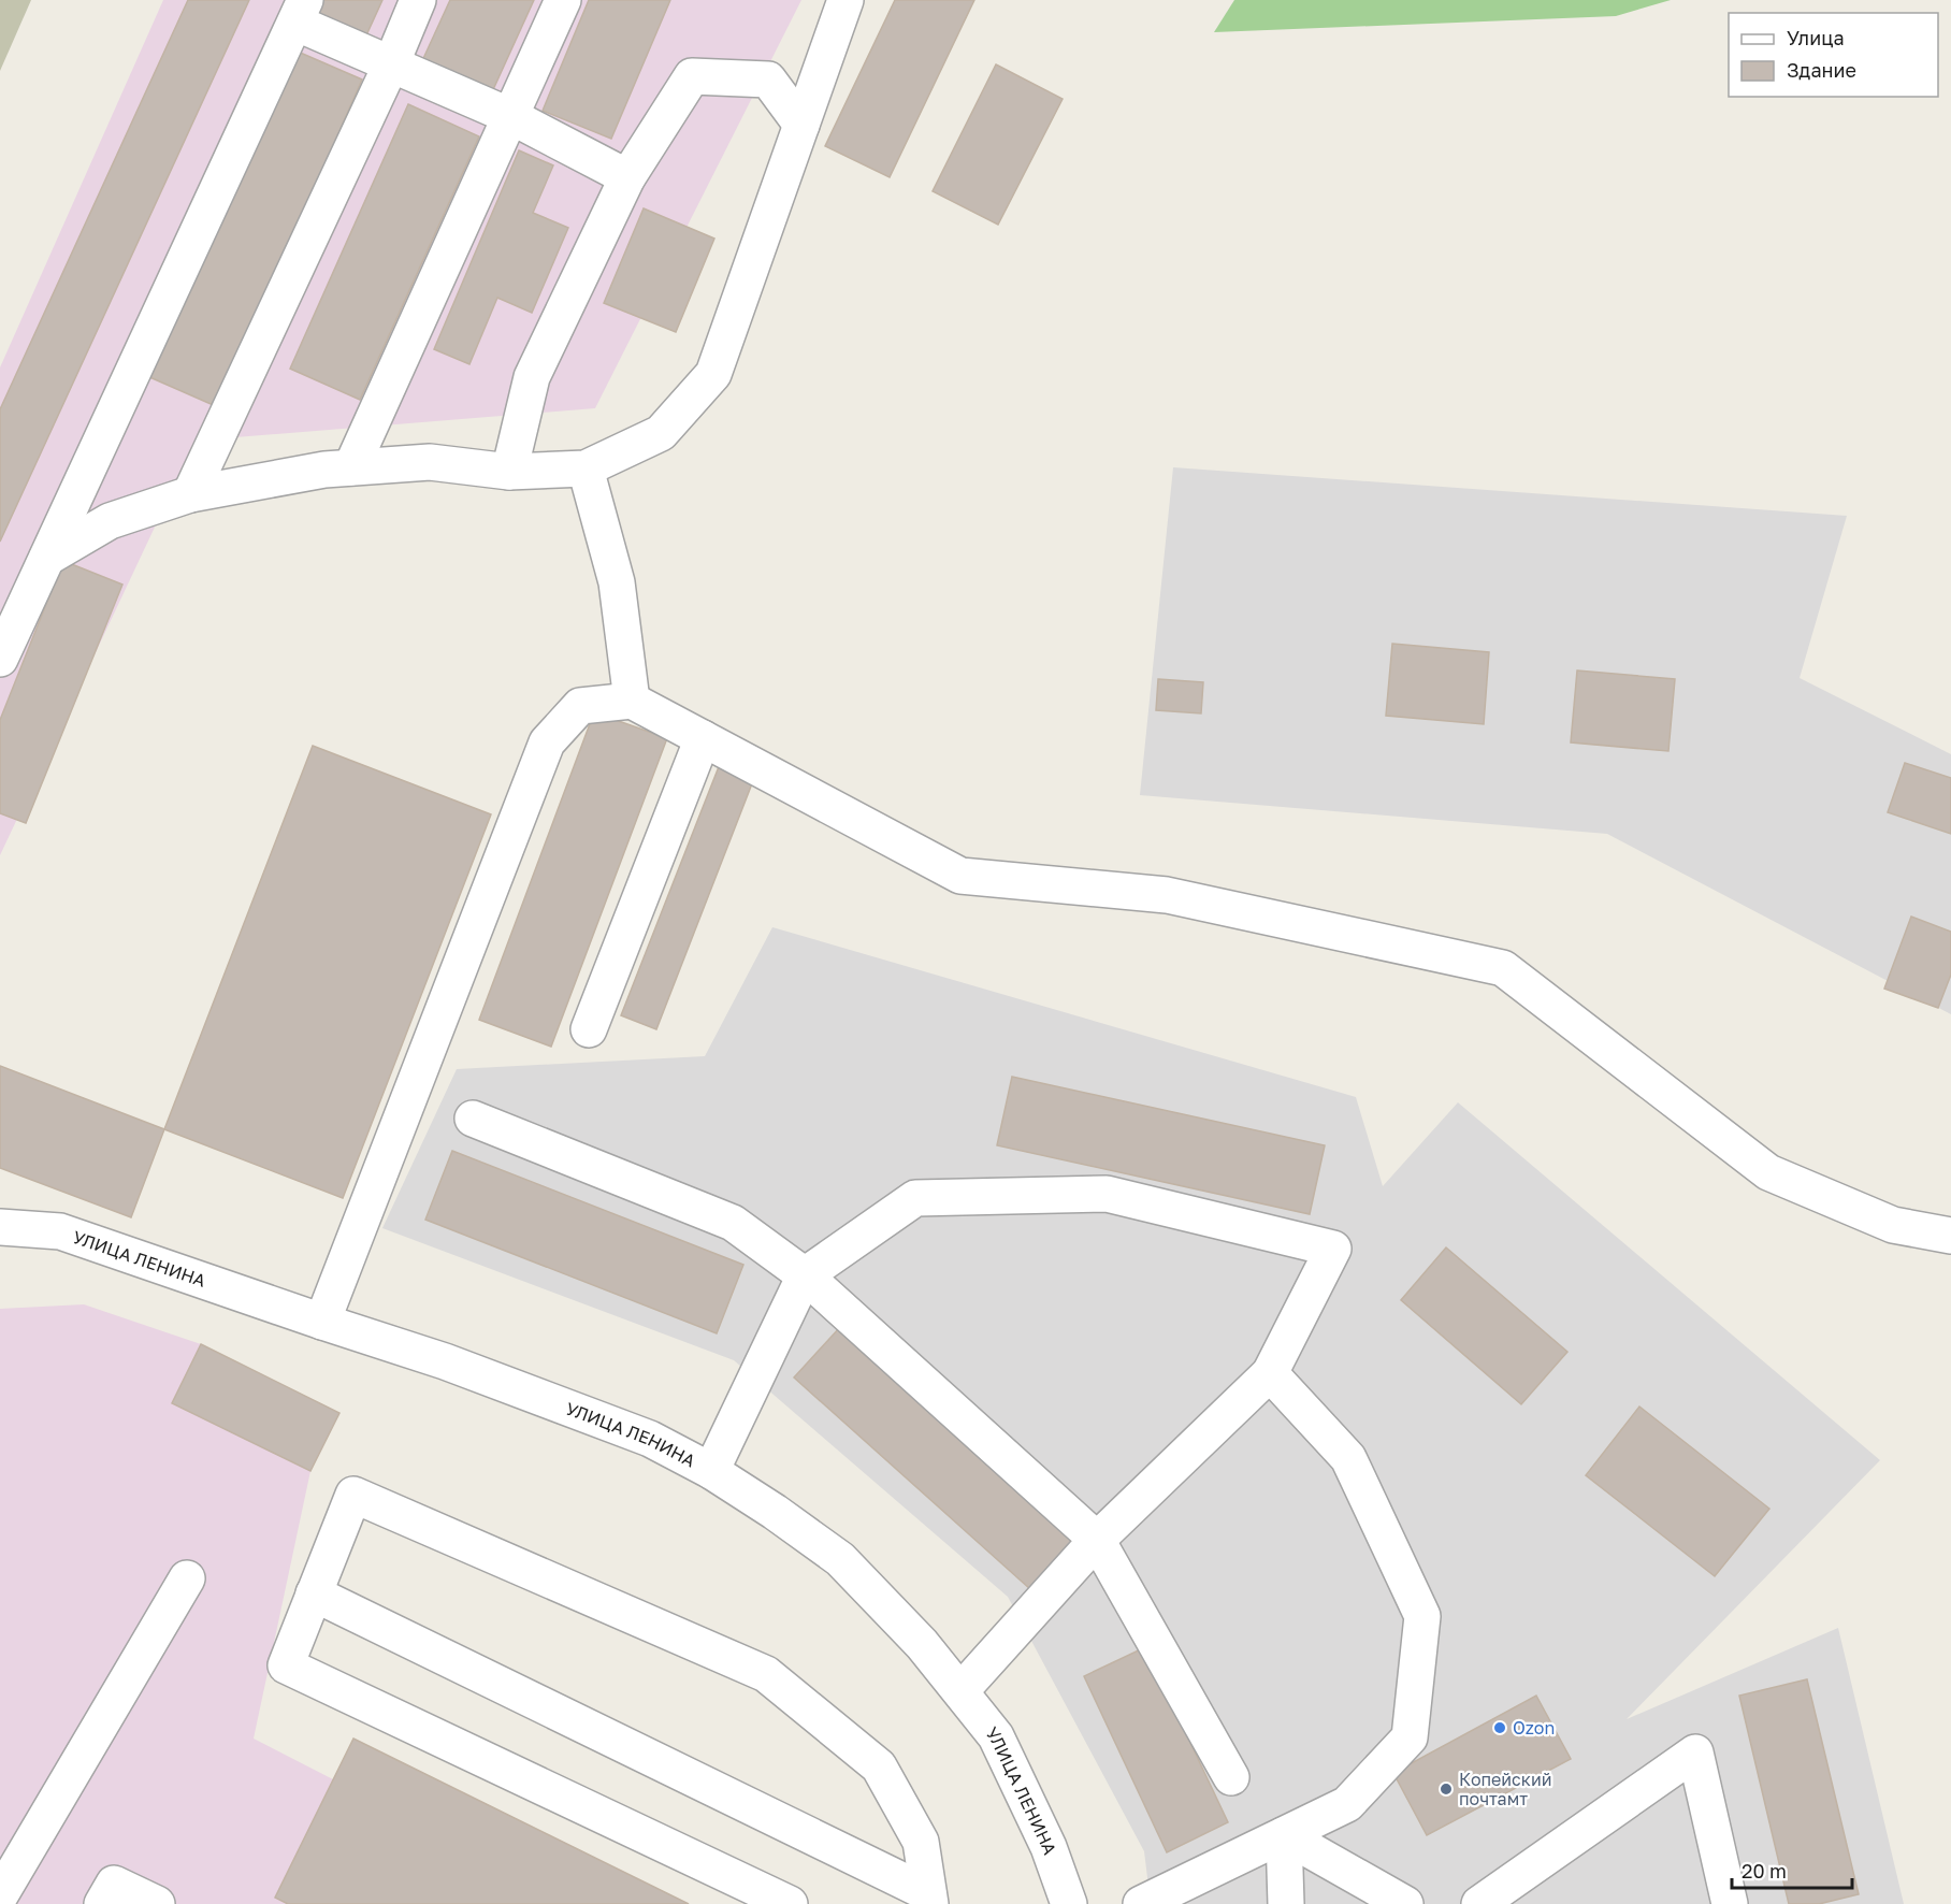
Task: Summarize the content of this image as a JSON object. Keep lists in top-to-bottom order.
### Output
{
  "streets": {
    "street": ["УЛИЦА ЛЕНИНА"]
  },
  "places": ["Ozon", "Копейский почтамт"],
  "legend": ["Улица", "Здание"],
  "scale_bar": "20 m"
}
